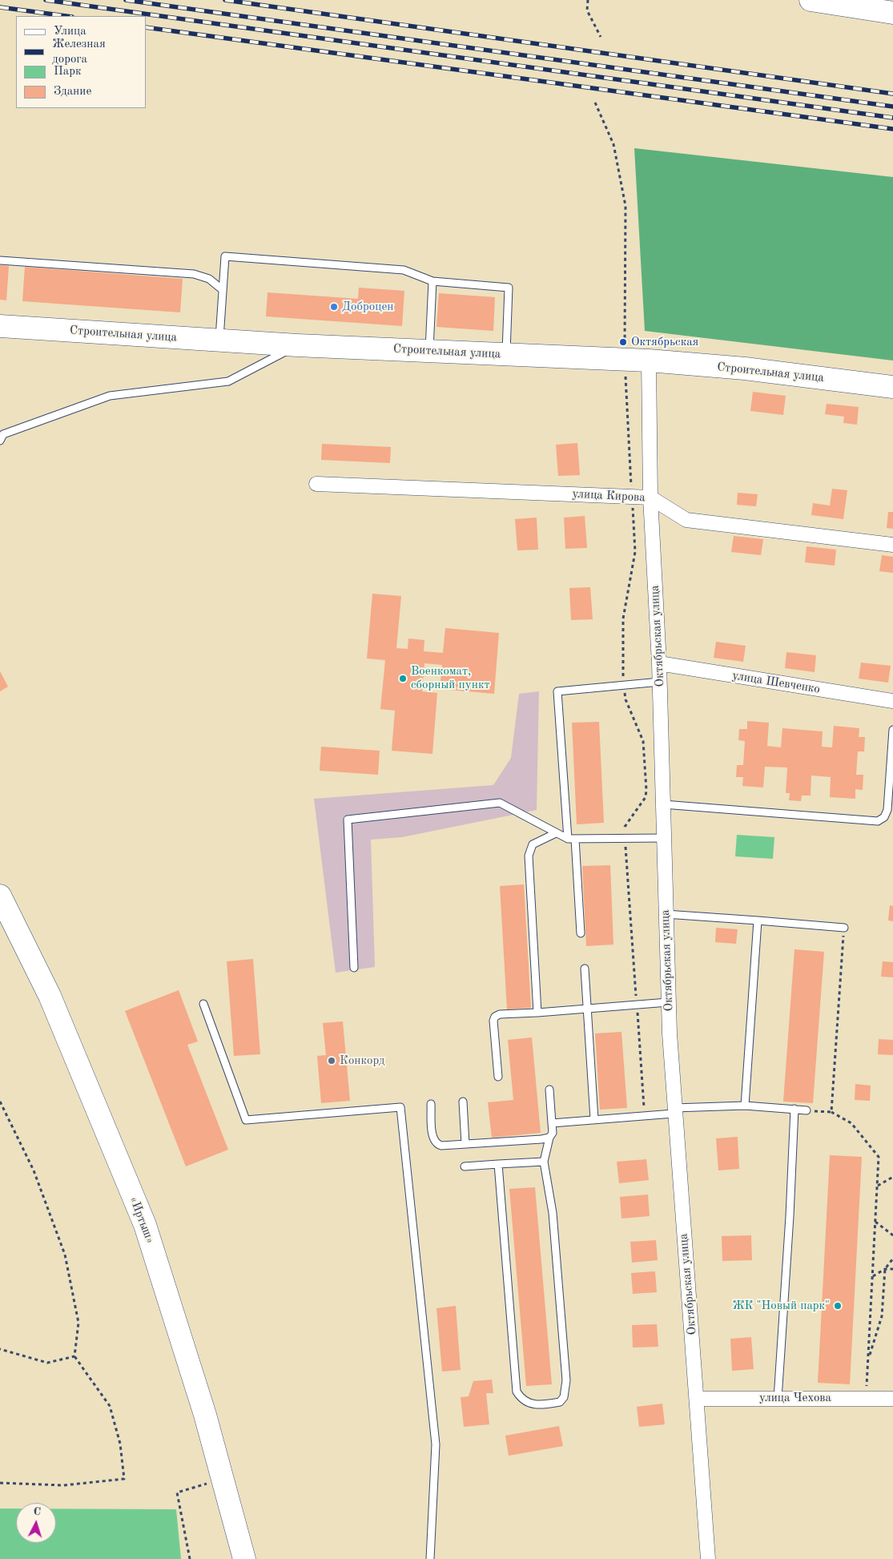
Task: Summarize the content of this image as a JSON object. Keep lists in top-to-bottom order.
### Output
{
  "streets": {
    "main road": ["Строительная улица", "«Иртыш»"],
    "street": [
      "улица Кирова",
      "Октябрьская улица",
      "улица Шевченко",
      "улица Чехова"
    ]
  },
  "crossings": [
    ["Строительная улица", "Октябрьская улица"],
    ["улица Кирова", "Октябрьская улица"],
    ["Октябрьская улица", "улица Шевченко"],
    ["Октябрьская улица", "улица Чехова"]
  ],
  "places": [
    "Доброцен",
    "Октябрьская",
    "Военкомат, сборный пункт",
    "Конкорд",
    "ЖК \"Новый парк\""
  ],
  "legend": [
    "Улица",
    "Железная дорога",
    "Парк",
    "Здание"
  ],
  "north": "top"
}
